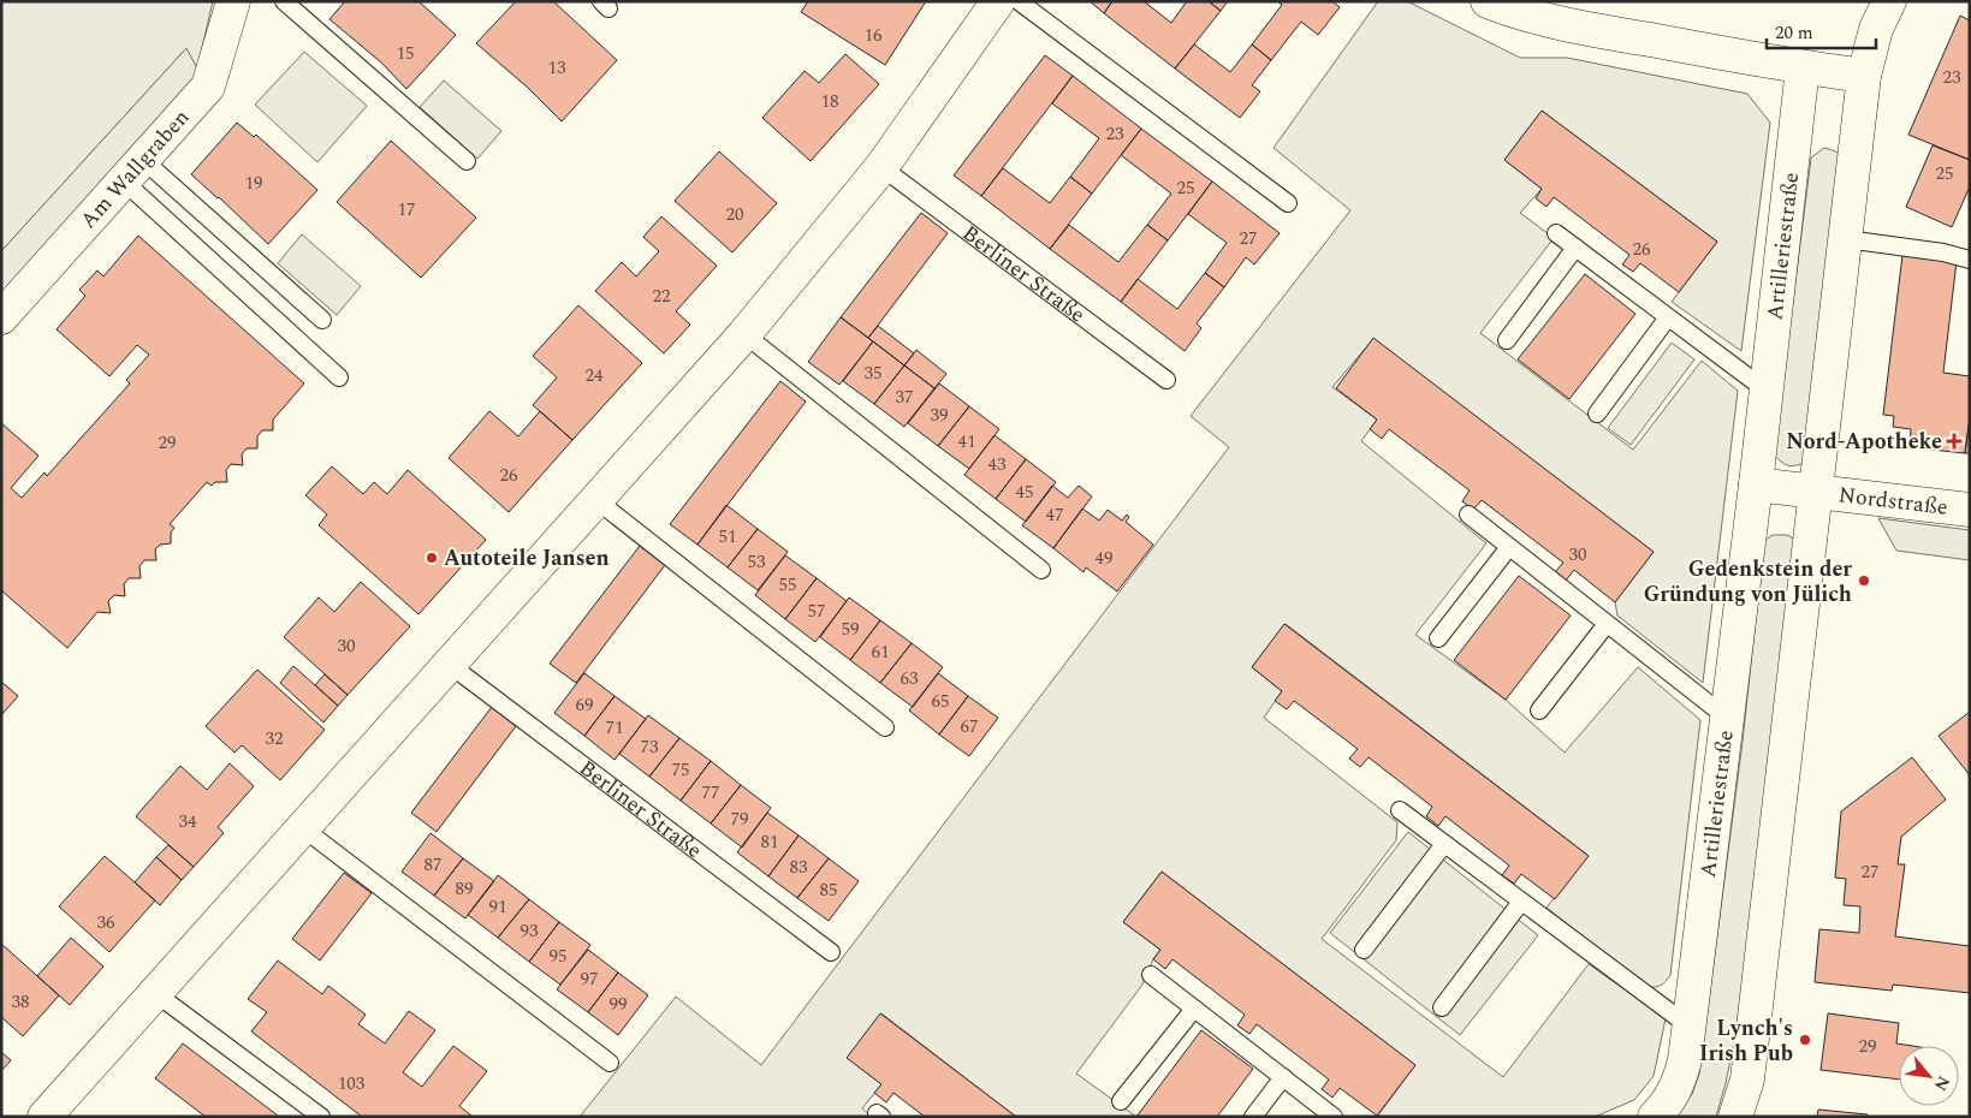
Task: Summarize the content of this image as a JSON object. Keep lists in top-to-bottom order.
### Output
{
  "streets": {
    "street": ["Am Wallgraben", "Artilleriestraße", "Nordstraße"],
    "lane": ["Berliner Straße"]
  },
  "places": {
    "health": ["Nord-Apotheke"],
    "other": ["Autoteile Jansen", "Gedenkstein der Gründung von Jülich", "Lynch's Irish Pub"]
  },
  "house_numbers": [
    "16",
    "15",
    "13",
    "23",
    "18",
    "23",
    "25",
    "19",
    "25",
    "17",
    "20",
    "27",
    "26",
    "22",
    "35",
    "24",
    "37",
    "39",
    "41",
    "29",
    "43",
    "26",
    "45",
    "47",
    "51",
    "30",
    "49",
    "53",
    "55",
    "57",
    "59",
    "30",
    "61",
    "63",
    "65",
    "69",
    "67",
    "71",
    "32",
    "73",
    "75",
    "77",
    "79",
    "34",
    "81",
    "87",
    "83",
    "27",
    "89",
    "85",
    "91",
    "36",
    "93",
    "95",
    "97",
    "38",
    "99",
    "29",
    "103"
  ],
  "scale_bar": "20 m",
  "north": "bottom right"
}
